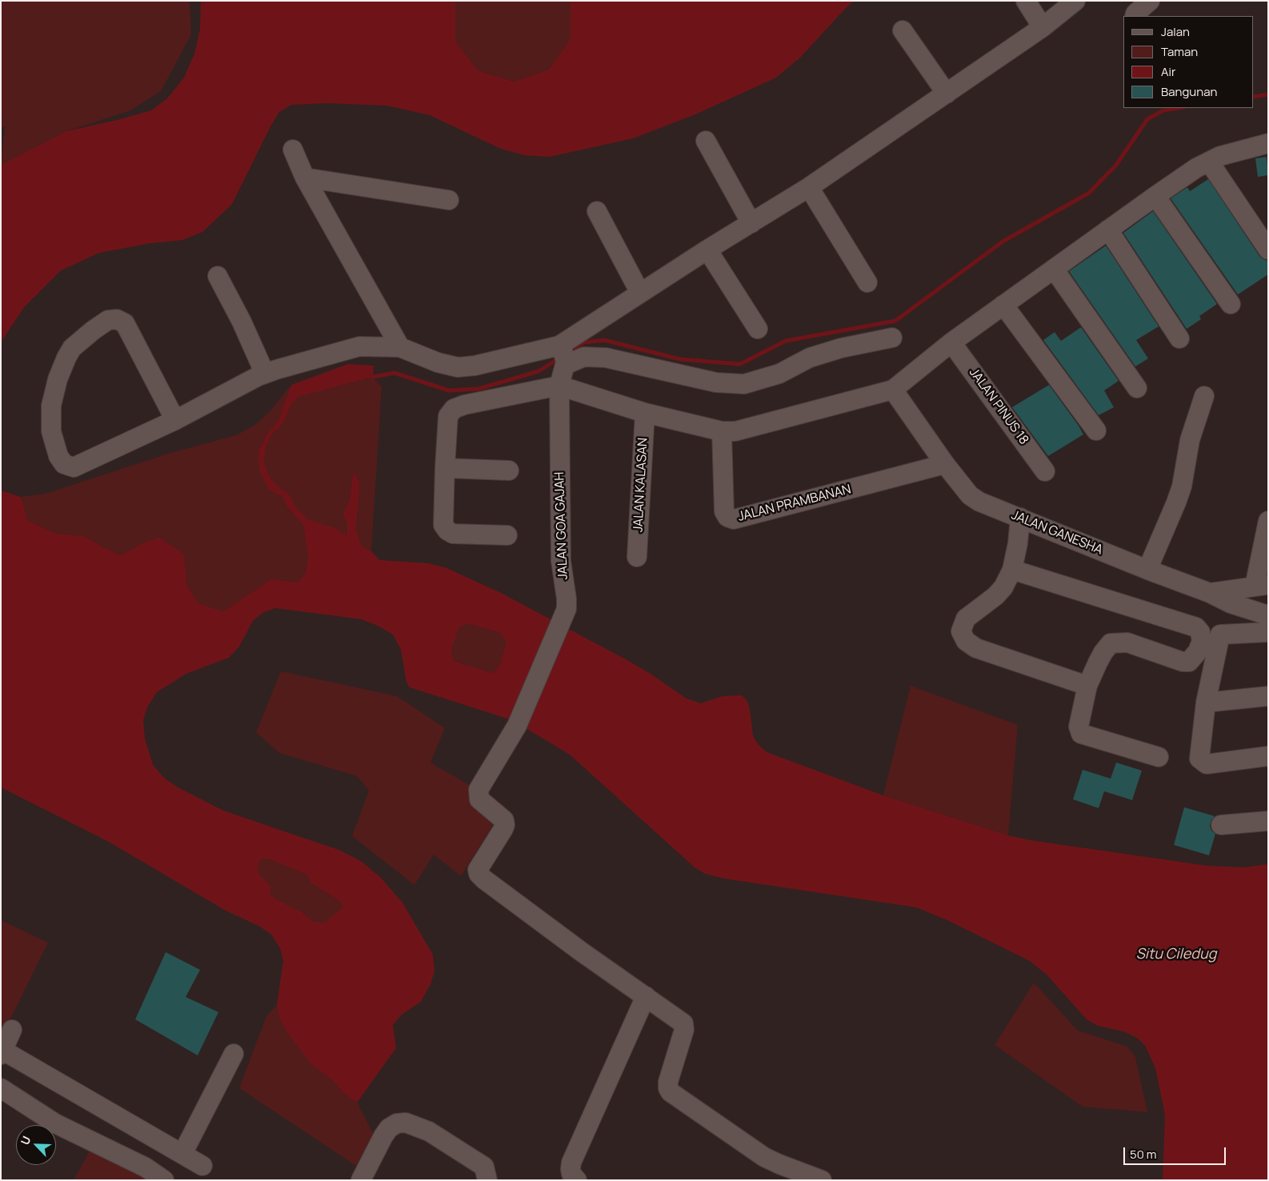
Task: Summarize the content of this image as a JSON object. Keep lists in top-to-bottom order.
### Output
{
  "streets": {
    "street": [
      "JALAN PINUS 18",
      "JALAN KALASAN",
      "JALAN PRAMBANAN",
      "JALAN GOA GAJAH",
      "JALAN GANESHA"
    ]
  },
  "crossings": [
    ["JALAN PRAMBANAN", "JALAN GANESHA"]
  ],
  "water": ["Situ Ciledug"],
  "legend": [
    "Jalan",
    "Taman",
    "Air",
    "Bangunan"
  ],
  "scale_bar": "50 m",
  "north": "top left"
}
